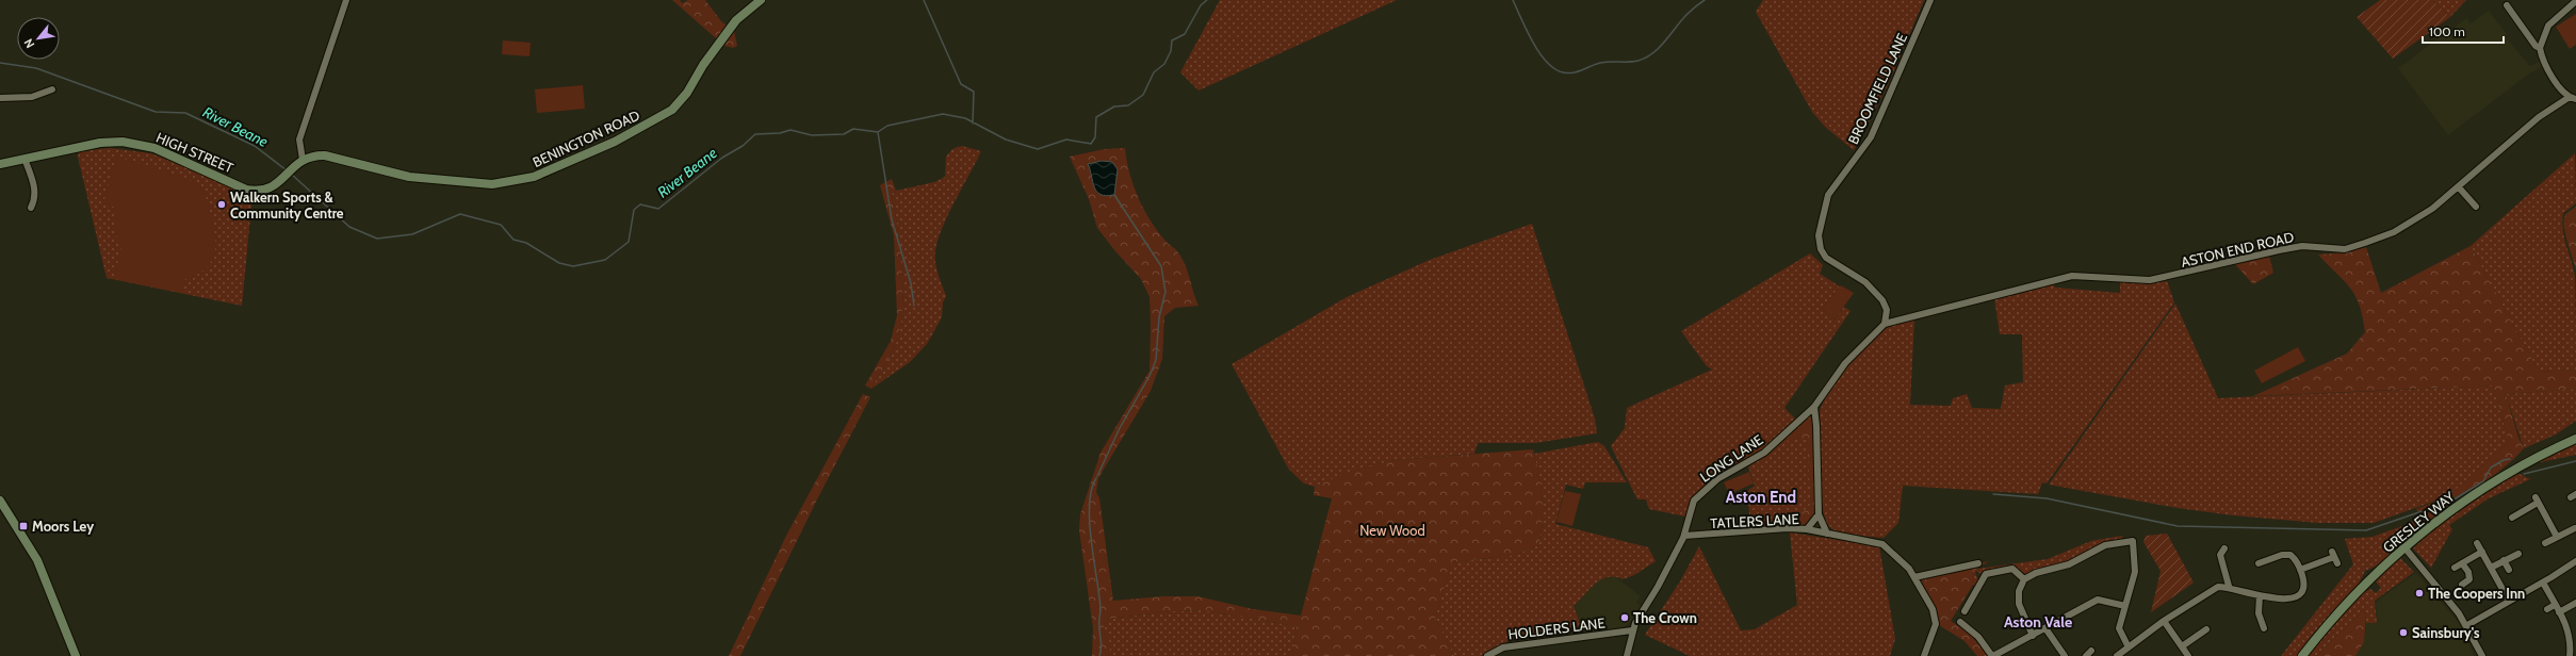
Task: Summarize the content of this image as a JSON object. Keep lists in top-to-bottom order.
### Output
{
  "streets": {
    "street": [
      "BROOMFIELD LANE",
      "BENINGTON ROAD",
      "HIGH STREET",
      "ASTON END ROAD",
      "LONG LANE",
      "TATLERS LANE",
      "GRESLEY WAY",
      "HOLDERS LANE"
    ]
  },
  "crossings": [
    ["BROOMFIELD LANE", "ASTON END ROAD"],
    ["BROOMFIELD LANE", "LONG LANE"],
    ["BENINGTON ROAD", "HIGH STREET"],
    ["ASTON END ROAD", "LONG LANE"],
    ["LONG LANE", "TATLERS LANE"],
    ["LONG LANE", "HOLDERS LANE"]
  ],
  "districts": ["Aston End", "Aston Vale"],
  "water": ["River Beane"],
  "parks": ["New Wood"],
  "places": {
    "other": [
      "Walkern Sports & Community Centre",
      "The Coopers Inn",
      "The Crown",
      "Sainsbury's"
    ],
    "transit": ["Moors Ley"]
  },
  "scale_bar": "100 m",
  "north": "bottom left"
}
